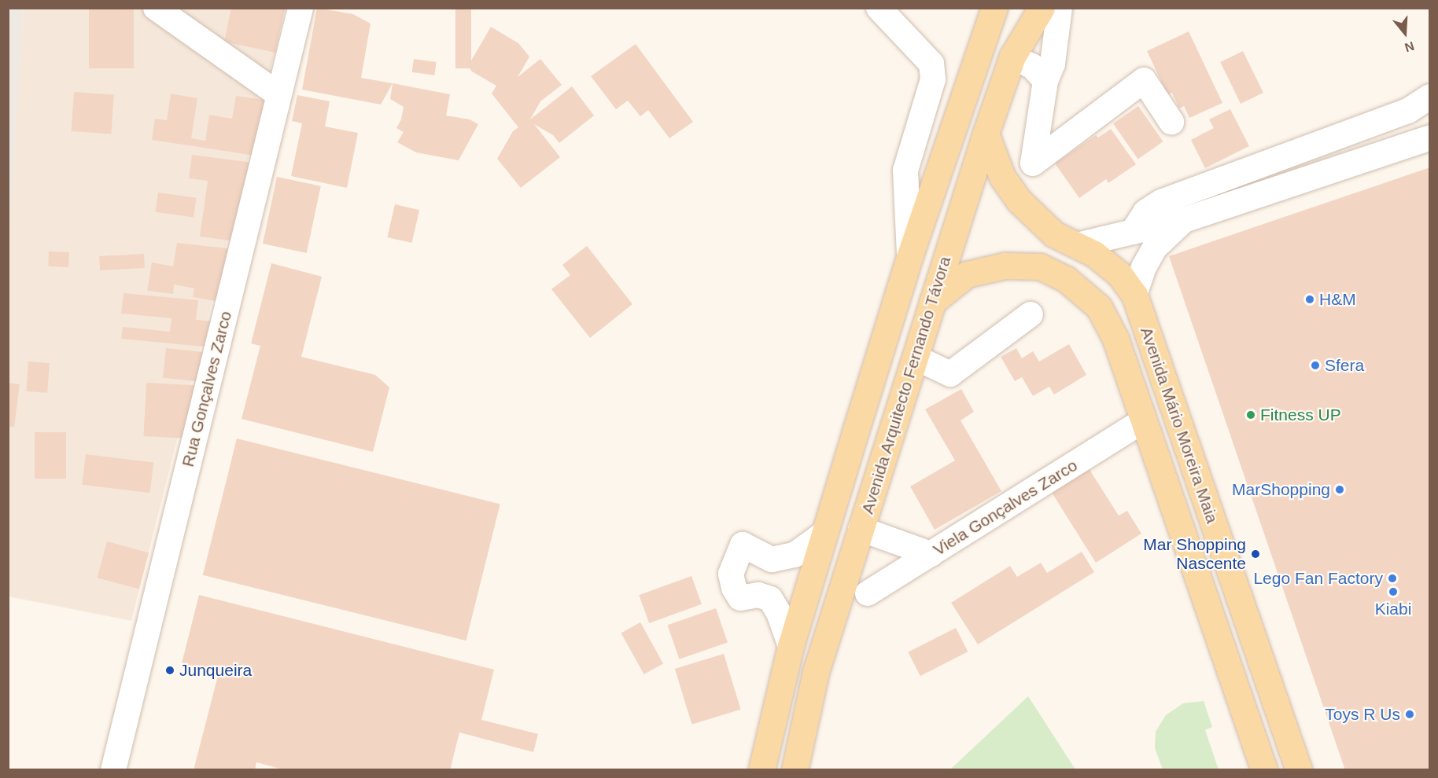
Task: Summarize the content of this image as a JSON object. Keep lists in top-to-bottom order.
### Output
{
  "streets": {
    "main road": ["Avenida Arquitecto Fernando Távora", "Avenida Mário Moreira Maia"],
    "street": ["Rua Gonçalves Zarco", "Viela Gonçalves Zarco"]
  },
  "crossings": [
    ["Avenida Arquitecto Fernando Távora", "Avenida Mário Moreira Maia"],
    ["Avenida Mário Moreira Maia", "Viela Gonçalves Zarco"]
  ],
  "places": [
    "H&M",
    "Sfera",
    "Fitness UP",
    "MarShopping",
    "Mar Shopping Nascente",
    "Lego Fan Factory",
    "Kiabi",
    "Junqueira",
    "Toys R Us"
  ],
  "north": "bottom"
}
